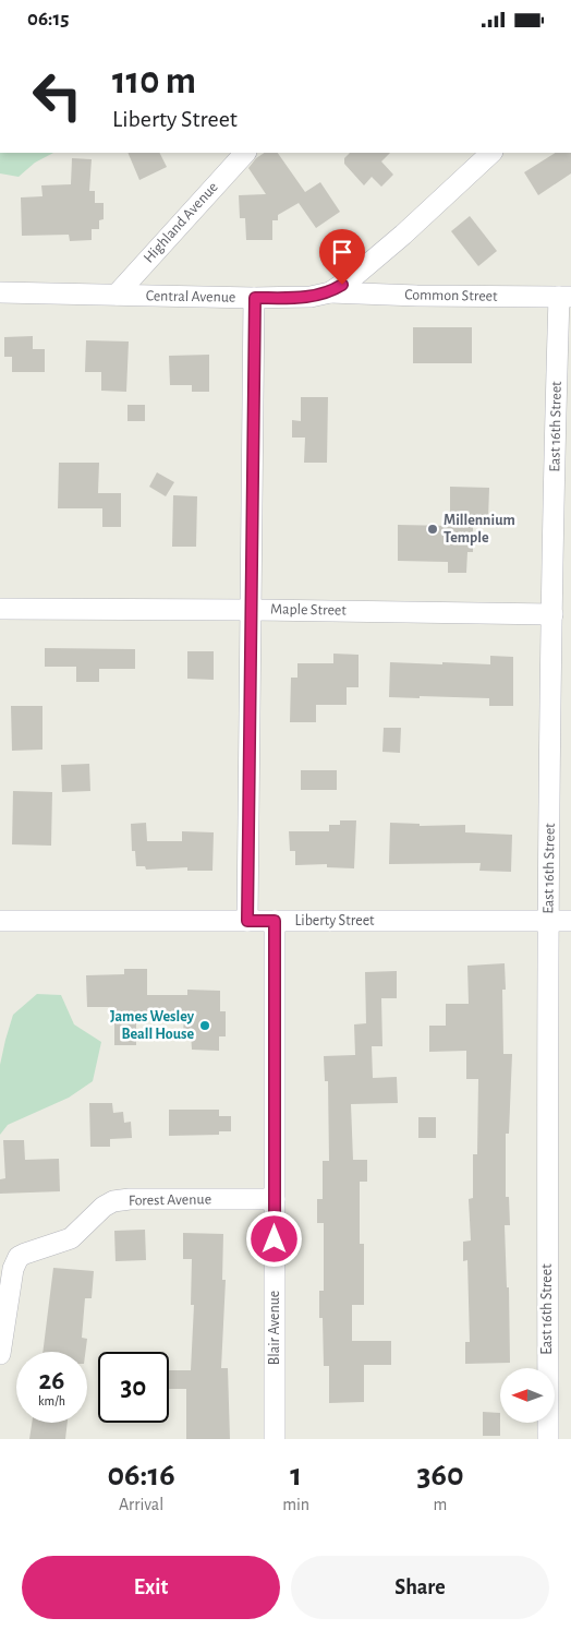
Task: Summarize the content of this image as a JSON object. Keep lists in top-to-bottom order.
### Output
{
  "streets": {
    "street": [
      "Highland Avenue",
      "Common Street",
      "Central Avenue",
      "East 16th Street",
      "Maple Street",
      "Liberty Street",
      "Forest Avenue",
      "Blair Avenue"
    ]
  },
  "crossings": [
    ["Highland Avenue", "Central Avenue"],
    ["Common Street", "Central Avenue"],
    ["Common Street", "East 16th Street"],
    ["East 16th Street", "Maple Street"],
    ["East 16th Street", "Liberty Street"],
    ["Liberty Street", "Blair Avenue"],
    ["Forest Avenue", "Blair Avenue"]
  ],
  "places": ["Millennium Temple", "James Wesley Beall House"],
  "north": "left",
  "page": {
    "status": "06:15",
    "turn": ["110 m", "Liberty Street"],
    "speed": "26 km/h",
    "limit": "30",
    "eta": [
      "06:16",
      "Arrival",
      "1",
      "min",
      "360",
      "m"
    ],
    "buttons": ["Exit", "Share"]
  }
}
